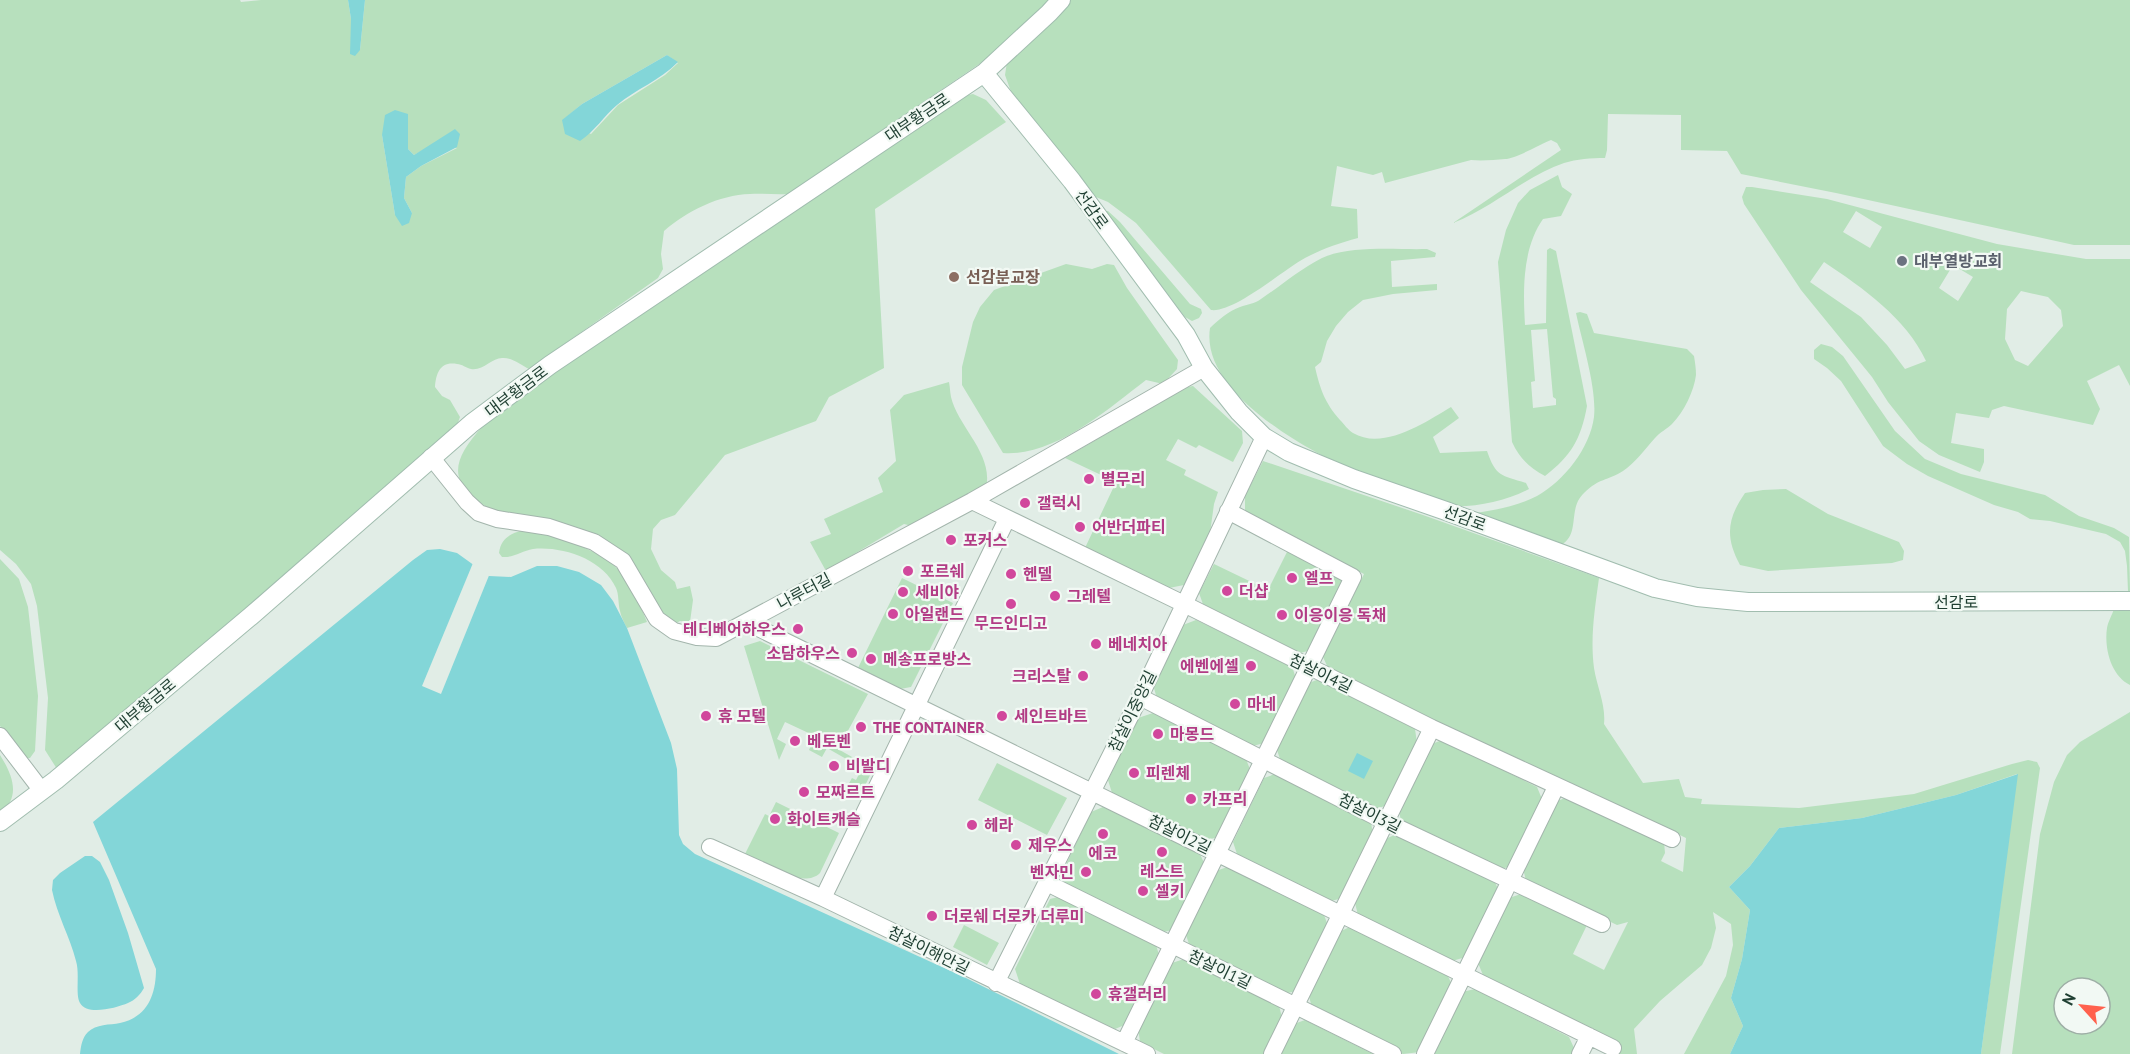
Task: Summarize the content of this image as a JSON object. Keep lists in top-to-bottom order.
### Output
{
  "streets": {
    "street": [
      "대부황금로",
      "선감로",
      "나루터길",
      "참살이4길",
      "참살이중앙길",
      "참살이3길",
      "참살이2길",
      "참살이해안길",
      "참살이1길"
    ]
  },
  "crossings": [
    ["대부황금로", "선감로"],
    ["대부황금로", "나루터길"],
    ["선감로", "나루터길"],
    ["선감로", "참살이중앙길"],
    ["나루터길", "참살이4길"],
    ["나루터길", "참살이2길"],
    ["참살이4길", "참살이중앙길"],
    ["참살이중앙길", "참살이3길"],
    ["참살이중앙길", "참살이2길"],
    ["참살이중앙길", "참살이해안길"],
    ["참살이중앙길", "참살이1길"]
  ],
  "places": [
    "대부열방교회",
    "선감분교장",
    "별무리",
    "갤럭시",
    "어반더파티",
    "포커스",
    "포르쉐",
    "헨델",
    "엘프",
    "더샵",
    "세비야",
    "그레텔",
    "무드인디고",
    "아일랜드",
    "이응이응 독채",
    "테디베어하우스",
    "베네치아",
    "소담하우스",
    "메송프로방스",
    "에벤에셀",
    "크리스탈",
    "마네",
    "휴 모텔",
    "세인트바트",
    "THE CONTAINER",
    "마몽드",
    "베토벤",
    "비발디",
    "피렌체",
    "모짜르트",
    "카프리",
    "화이트캐슬",
    "헤라",
    "에코",
    "제우스",
    "레스트",
    "벤자민",
    "셀키",
    "더로쉐 더로카 더루미",
    "휴갤러리"
  ],
  "north": "top left"
}
